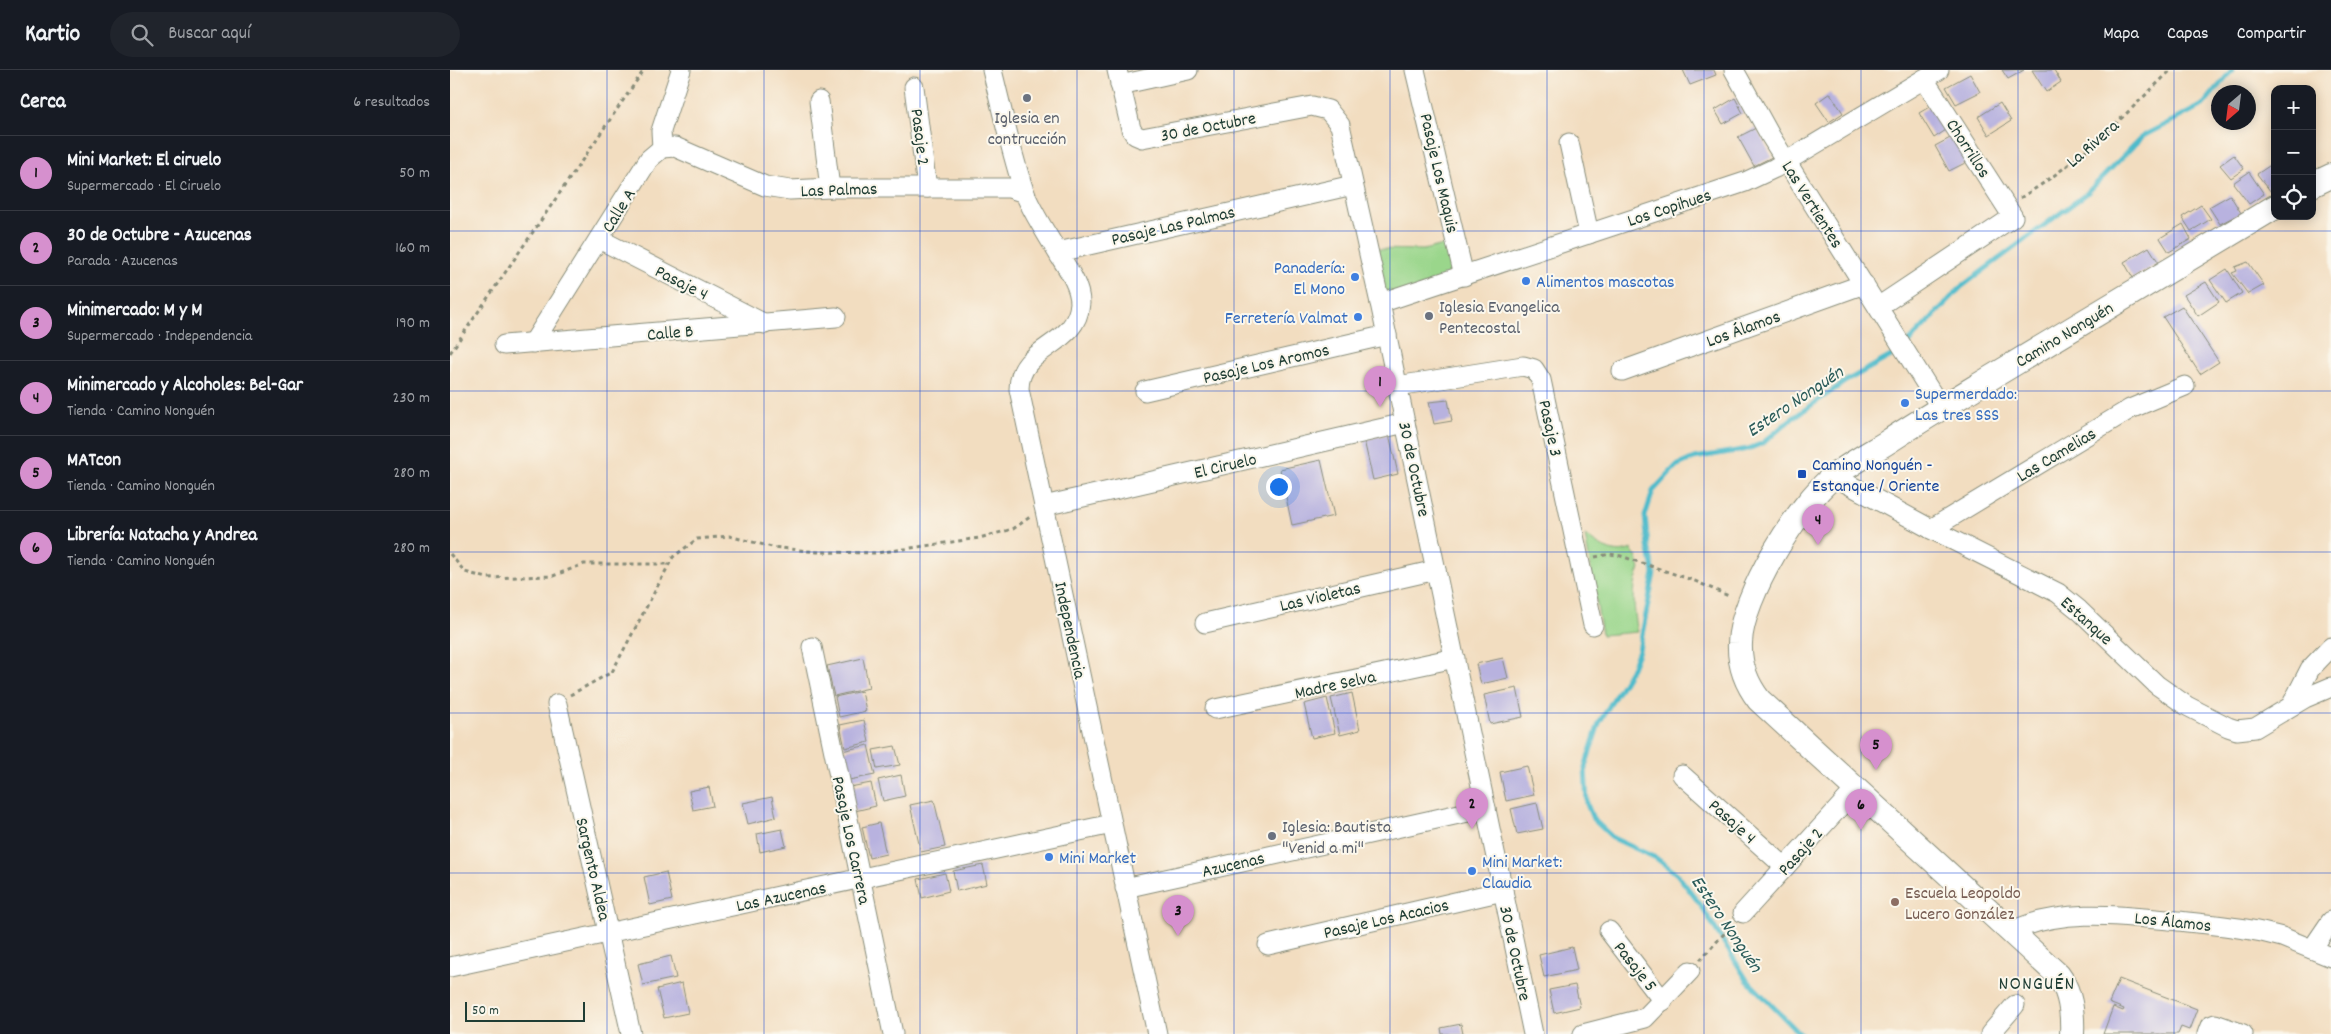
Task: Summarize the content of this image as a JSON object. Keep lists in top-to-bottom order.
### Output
{
  "streets": {
    "main road": ["Camino Nonguén"],
    "street": [
      "30 de Octubre",
      "Pasaje 2",
      "Chorrillos",
      "Pasaje Los Maquis",
      "Las Palmas",
      "Las Vertientes",
      "Los Copihues",
      "Calle A",
      "Pasaje Las Palmas",
      "Pasaje 4",
      "Los Álamos",
      "Calle B",
      "Pasaje Los Aromos",
      "Pasaje 3",
      "Las Camelias",
      "El Ciruelo",
      "Las Violetas",
      "Estanque",
      "Independencia",
      "Madre Selva",
      "Pasaje Los Carrera",
      "Azucenas",
      "Sargento Aldea",
      "Las Azucenas",
      "Pasaje Los Acacios",
      "Pasaje 5"
    ],
    "path": ["La Rivera"]
  },
  "crossings": [
    ["30 de Octubre", "Los Copihues"],
    ["30 de Octubre", "Pasaje Las Palmas"],
    ["30 de Octubre", "Pasaje Los Aromos"],
    ["30 de Octubre", "Pasaje 3"],
    ["30 de Octubre", "El Ciruelo"],
    ["30 de Octubre", "Las Violetas"],
    ["30 de Octubre", "Madre Selva"],
    ["30 de Octubre", "Azucenas"],
    ["30 de Octubre", "Pasaje Los Acacios"],
    ["Pasaje 2", "Las Palmas"],
    ["Pasaje 2", "Pasaje 4"],
    ["Pasaje 2", "Camino Nonguén"],
    ["La Rivera", "Chorrillos"],
    ["Chorrillos", "Los Copihues"],
    ["Pasaje Los Maquis", "Los Copihues"],
    ["Las Palmas", "Calle A"],
    ["Las Vertientes", "Los Copihues"],
    ["Las Vertientes", "Los Álamos"],
    ["Las Vertientes", "Camino Nonguén"],
    ["Calle A", "Pasaje 4"],
    ["Calle A", "Calle B"],
    ["Pasaje Las Palmas", "Independencia"],
    ["Pasaje 4", "Calle B"],
    ["Los Álamos", "Camino Nonguén"],
    ["Camino Nonguén", "Estanque"],
    ["Las Camelias", "Estanque"],
    ["El Ciruelo", "Independencia"],
    ["Independencia", "Azucenas"],
    ["Independencia", "Las Azucenas"],
    ["Pasaje Los Carrera", "Las Azucenas"],
    ["Sargento Aldea", "Las Azucenas"]
  ],
  "districts": ["NONGUÉN"],
  "water": ["Estero Nonguén"],
  "places": {
    "other": [
      "Iglesia en contrucción",
      "Panadería: El Mono",
      "Alimentos mascotas",
      "Iglesia Evangelica Pentecostal",
      "Ferretería Valmat",
      "Supermerdado: Las tres SSS",
      "Iglesia: Bautista \"Venid a mi\"",
      "Mini Market",
      "Mini Market: Claudia",
      "Escuela Leopoldo Lucero González"
    ],
    "transit": ["Camino Nonguén - Estanque / Oriente"]
  },
  "scale_bar": "50 m",
  "north": "bottom left",
  "page": {
    "header": "Kartio",
    "search": "Buscar aquí",
    "nav": ["Mapa", "Capas", "Compartir"],
    "heading": ["Cerca", "6 resultados"],
    "map_buttons": ["+", "−"],
    "list": [
      {
        "mark": "1",
        "name": "Mini Market: El ciruelo",
        "note": "Supermercado · El Ciruelo",
        "value": "50 m"
      },
      {
        "mark": "2",
        "name": "30 de Octubre - Azucenas",
        "note": "Parada · Azucenas",
        "value": "160 m"
      },
      {
        "mark": "3",
        "name": "Minimercado: M y M",
        "note": "Supermercado · Independencia",
        "value": "190 m"
      },
      {
        "mark": "4",
        "name": "Minimercado y Alcoholes: Bel-Gar",
        "note": "Tienda · Camino Nonguén",
        "value": "230 m"
      },
      {
        "mark": "5",
        "name": "MATcon",
        "note": "Tienda · Camino Nonguén",
        "value": "280 m"
      },
      {
        "mark": "6",
        "name": "Librería: Natacha y Andrea",
        "note": "Tienda · Camino Nonguén",
        "value": "280 m"
      }
    ],
    "pins": [
      "1",
      "4",
      "5",
      "2",
      "6",
      "3"
    ],
    "scale": "50 m"
  }
}
